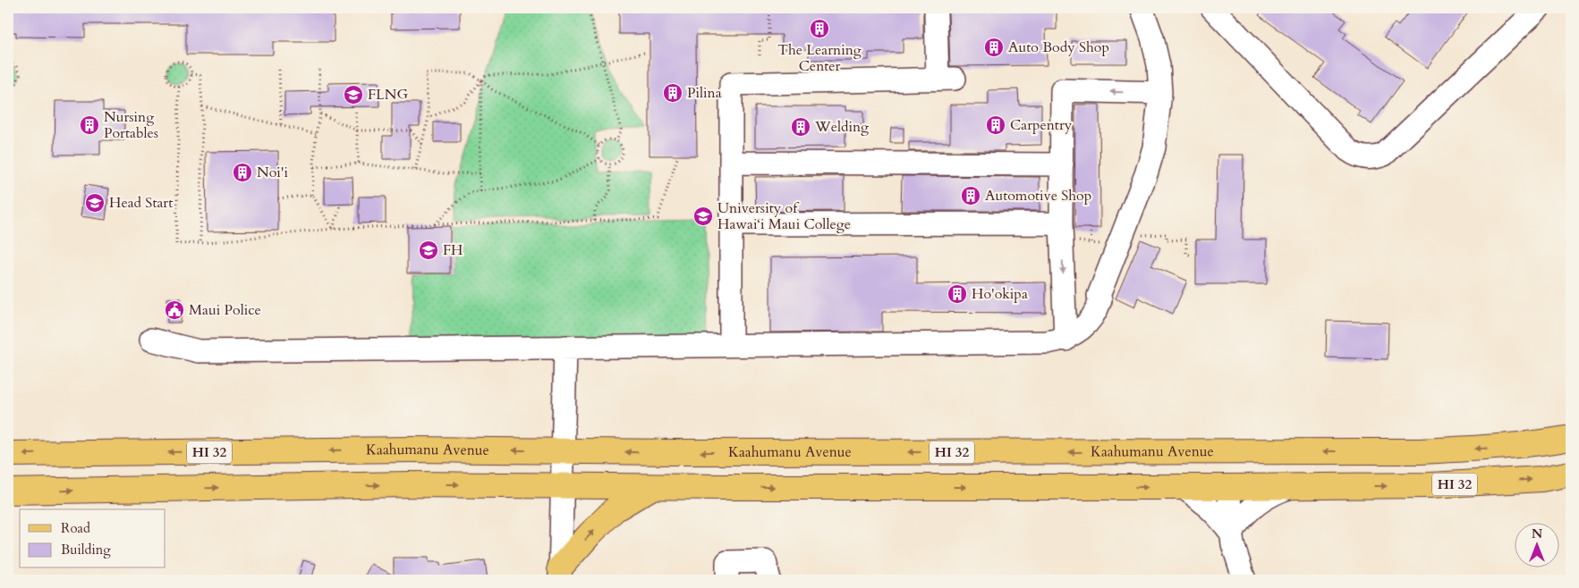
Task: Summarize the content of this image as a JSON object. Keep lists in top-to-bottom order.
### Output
{
  "streets": {
    "main road": ["Kaahumanu Avenue", "HI 32"]
  },
  "places": {
    "building": [
      "The Learning Center",
      "Auto Body Shop",
      "Pilina",
      "Nursing Portables",
      "Carpentry",
      "Welding",
      "Noi'i",
      "Automotive Shop",
      "Ho'okipa"
    ],
    "school or university": [
      "FLNG",
      "Head Start",
      "University of Hawai‘i Maui College",
      "FH"
    ],
    "public building": ["Maui Police"]
  },
  "legend": ["Road", "Building"],
  "north": "top"
}
